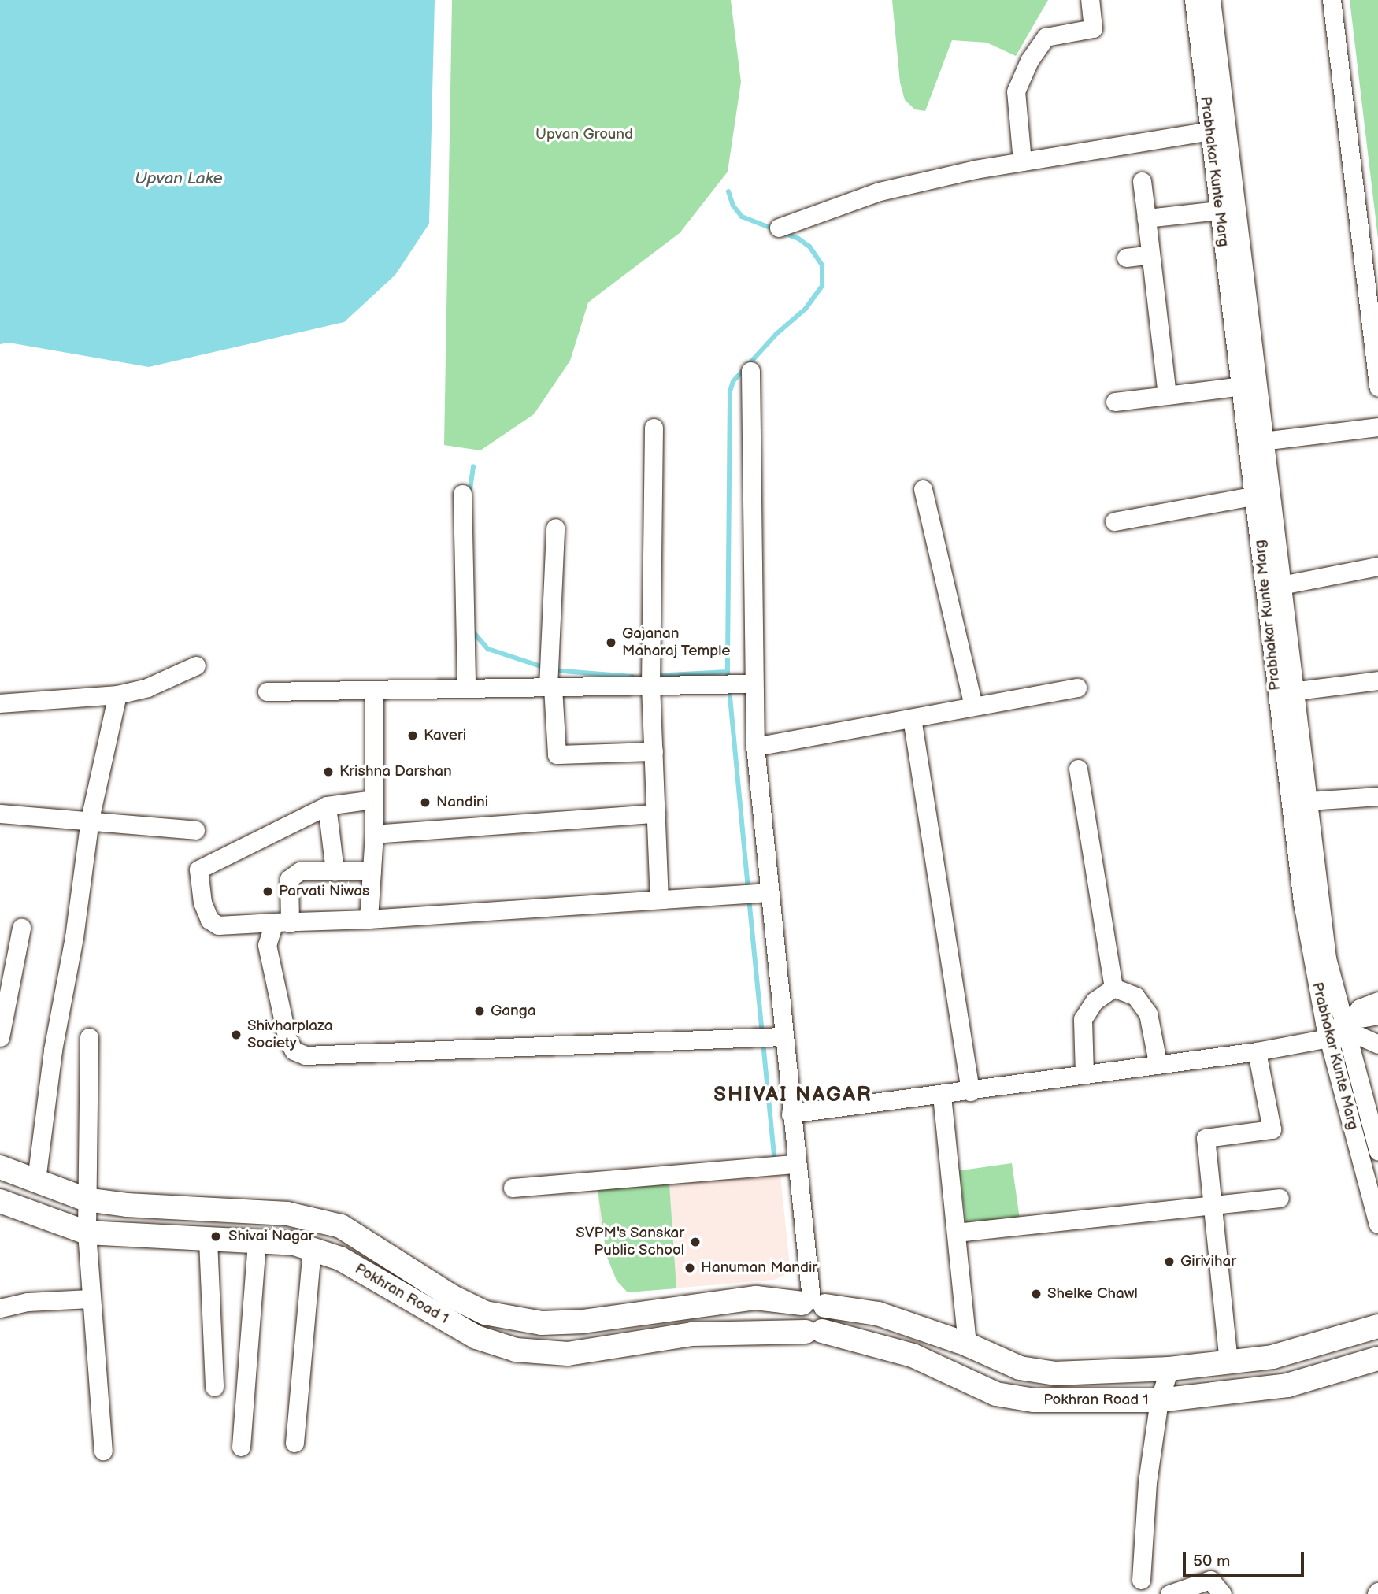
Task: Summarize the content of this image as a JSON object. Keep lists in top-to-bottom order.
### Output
{
  "streets": {
    "main road": ["Pokhran Road 1"],
    "street": ["Prabhakar Kunte Marg"]
  },
  "districts": ["SHIVAI NAGAR"],
  "water": ["Upvan Lake"],
  "parks": ["Upvan Ground"],
  "places": [
    "Gajanan Maharaj Temple",
    "Kaveri",
    "Krishna Darshan",
    "Nandini",
    "Parvati Niwas",
    "Ganga",
    "Shivharplaza Society",
    "Shivai Nagar",
    "SVPM's Sanskar Public School",
    "Girivihar",
    "Hanuman Mandir",
    "Shelke Chawl"
  ],
  "scale_bar": "50 m"
}
